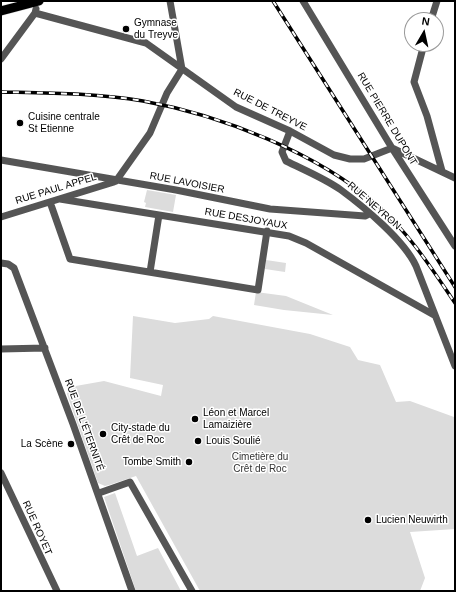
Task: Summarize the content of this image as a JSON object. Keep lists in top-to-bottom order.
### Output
{
  "streets": {
    "street": [
      "RUE DE TREYVE",
      "RUE PIERRE DUPONT",
      "RUE LAVOISIER",
      "RUE PAUL APPEL",
      "RUE NEYRON",
      "RUE DESJOYAUX",
      "RUE DE L'ÉTERNITÉ",
      "RUE ROYET"
    ]
  },
  "crossings": [
    ["RUE DE TREYVE", "RUE PIERRE DUPONT"],
    ["RUE DE TREYVE", "RUE NEYRON"],
    ["RUE LAVOISIER", "RUE PAUL APPEL"],
    ["RUE LAVOISIER", "RUE NEYRON"],
    ["RUE PAUL APPEL", "RUE DESJOYAUX"],
    ["RUE NEYRON", "RUE DESJOYAUX"]
  ],
  "parks": ["Cimetière du Crêt de Roc"],
  "places": [
    "Gymnase du Treyve",
    "Cuisine centrale St Etienne",
    "Léon et Marcel Lamaizière",
    "City-stade du Crêt de Roc",
    "Louis Soulié",
    "La Scène",
    "Tombe Smith",
    "Lucien Neuwirth"
  ],
  "north": "top"
}
